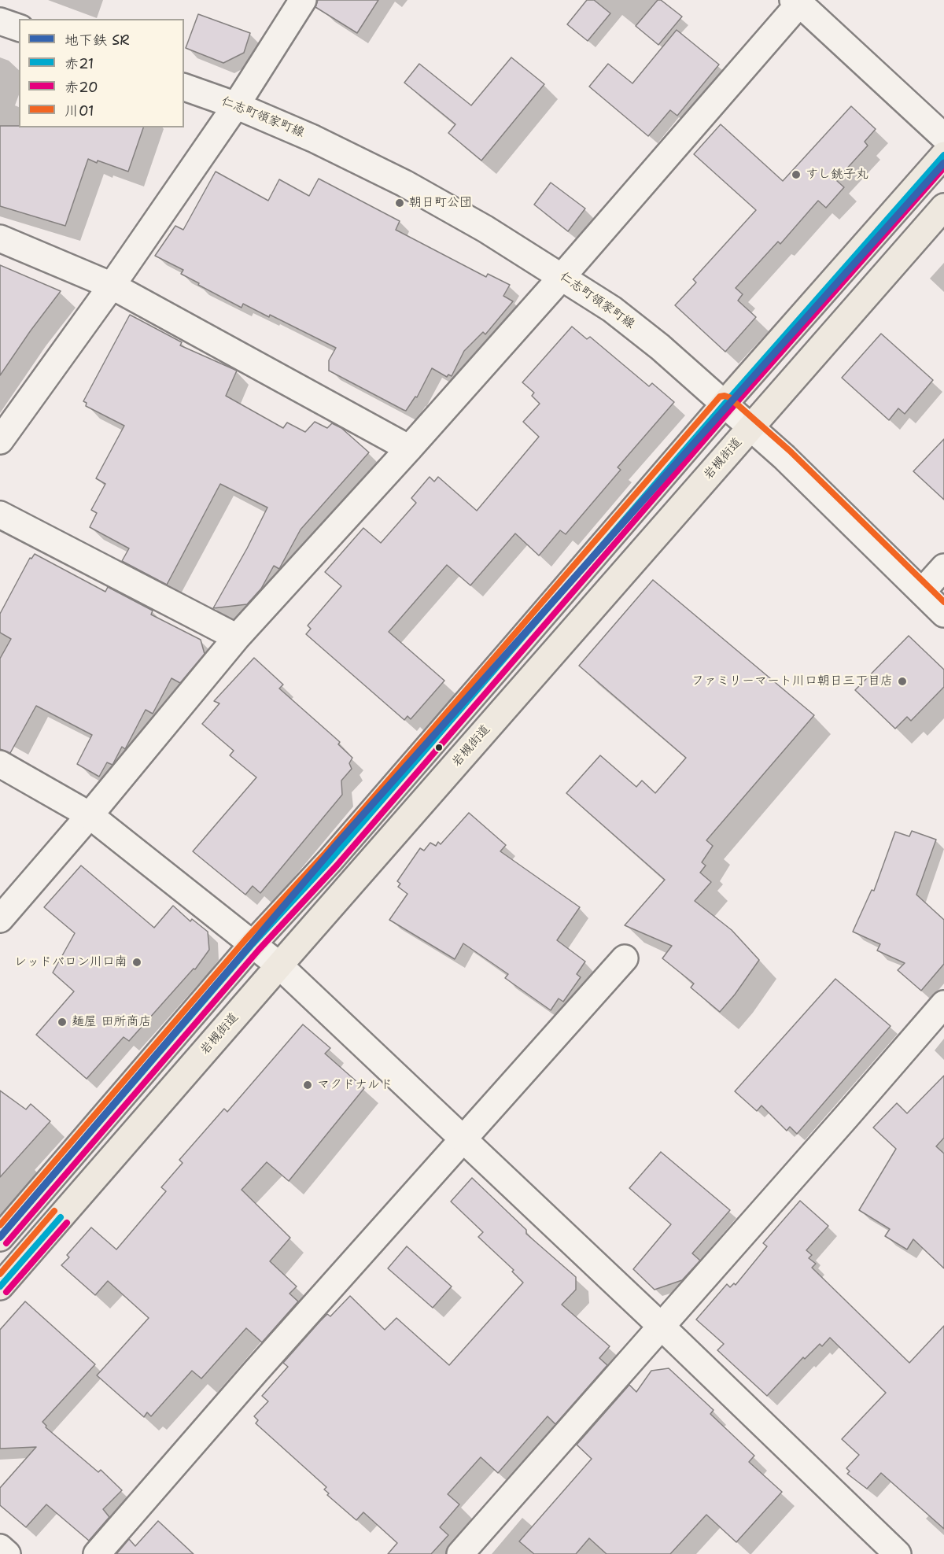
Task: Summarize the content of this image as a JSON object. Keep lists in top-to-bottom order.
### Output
{
  "streets": {
    "highway": ["岩槻街道"],
    "street": ["仁志町領家町線"]
  },
  "crossings": [
    ["仁志町領家町線", "岩槻街道"]
  ],
  "places": [
    "すし銚子丸",
    "朝日町公団",
    "ファミリーマート川口朝日三丁目店",
    "レッドバロン川口南",
    "麺屋 田所商店",
    "マクドナルド"
  ],
  "lines": [
    "transit line 赤21",
    "metro line SR",
    "transit line 赤20",
    "transit line 川01"
  ],
  "legend": [
    "地下鉄 SR",
    "赤21",
    "赤20",
    "川01"
  ]
}
